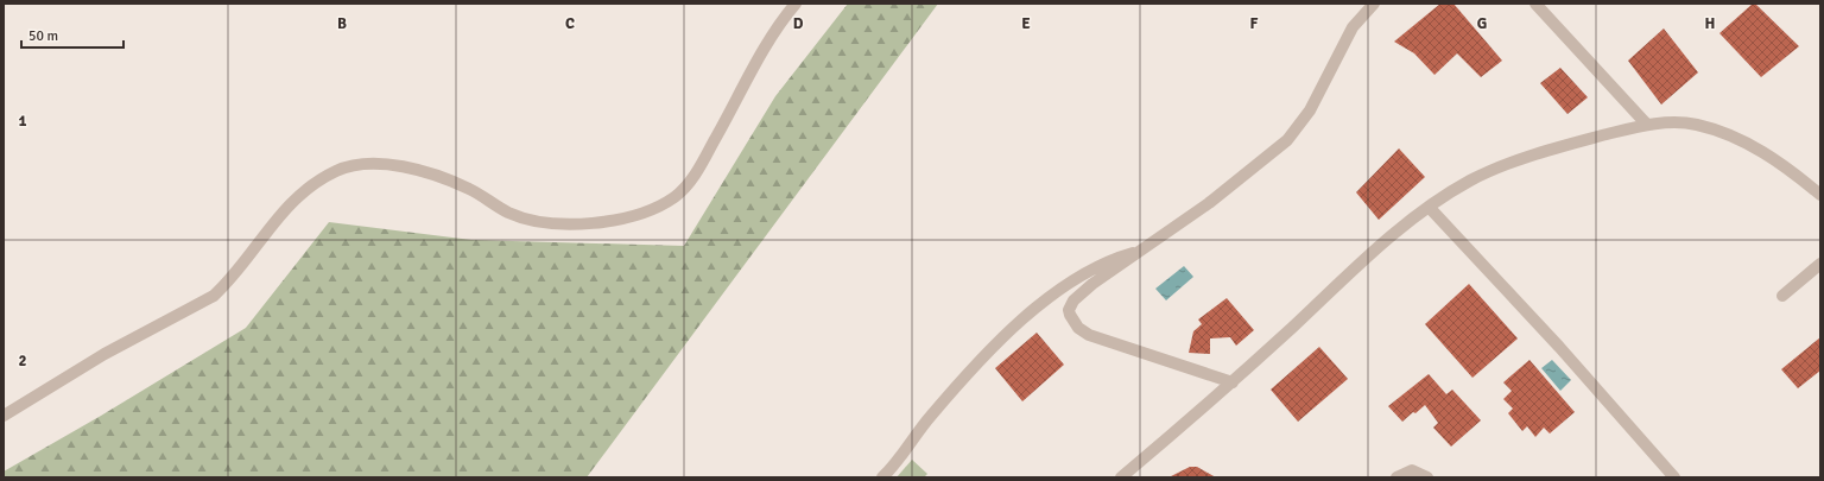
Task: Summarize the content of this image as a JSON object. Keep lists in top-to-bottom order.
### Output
{
  "scale_bar": "50 m",
  "grid": {
    "columns": [
      "B",
      "C",
      "D",
      "E",
      "F",
      "G",
      "H"
    ],
    "rows": ["1", "2"]
  }
}
